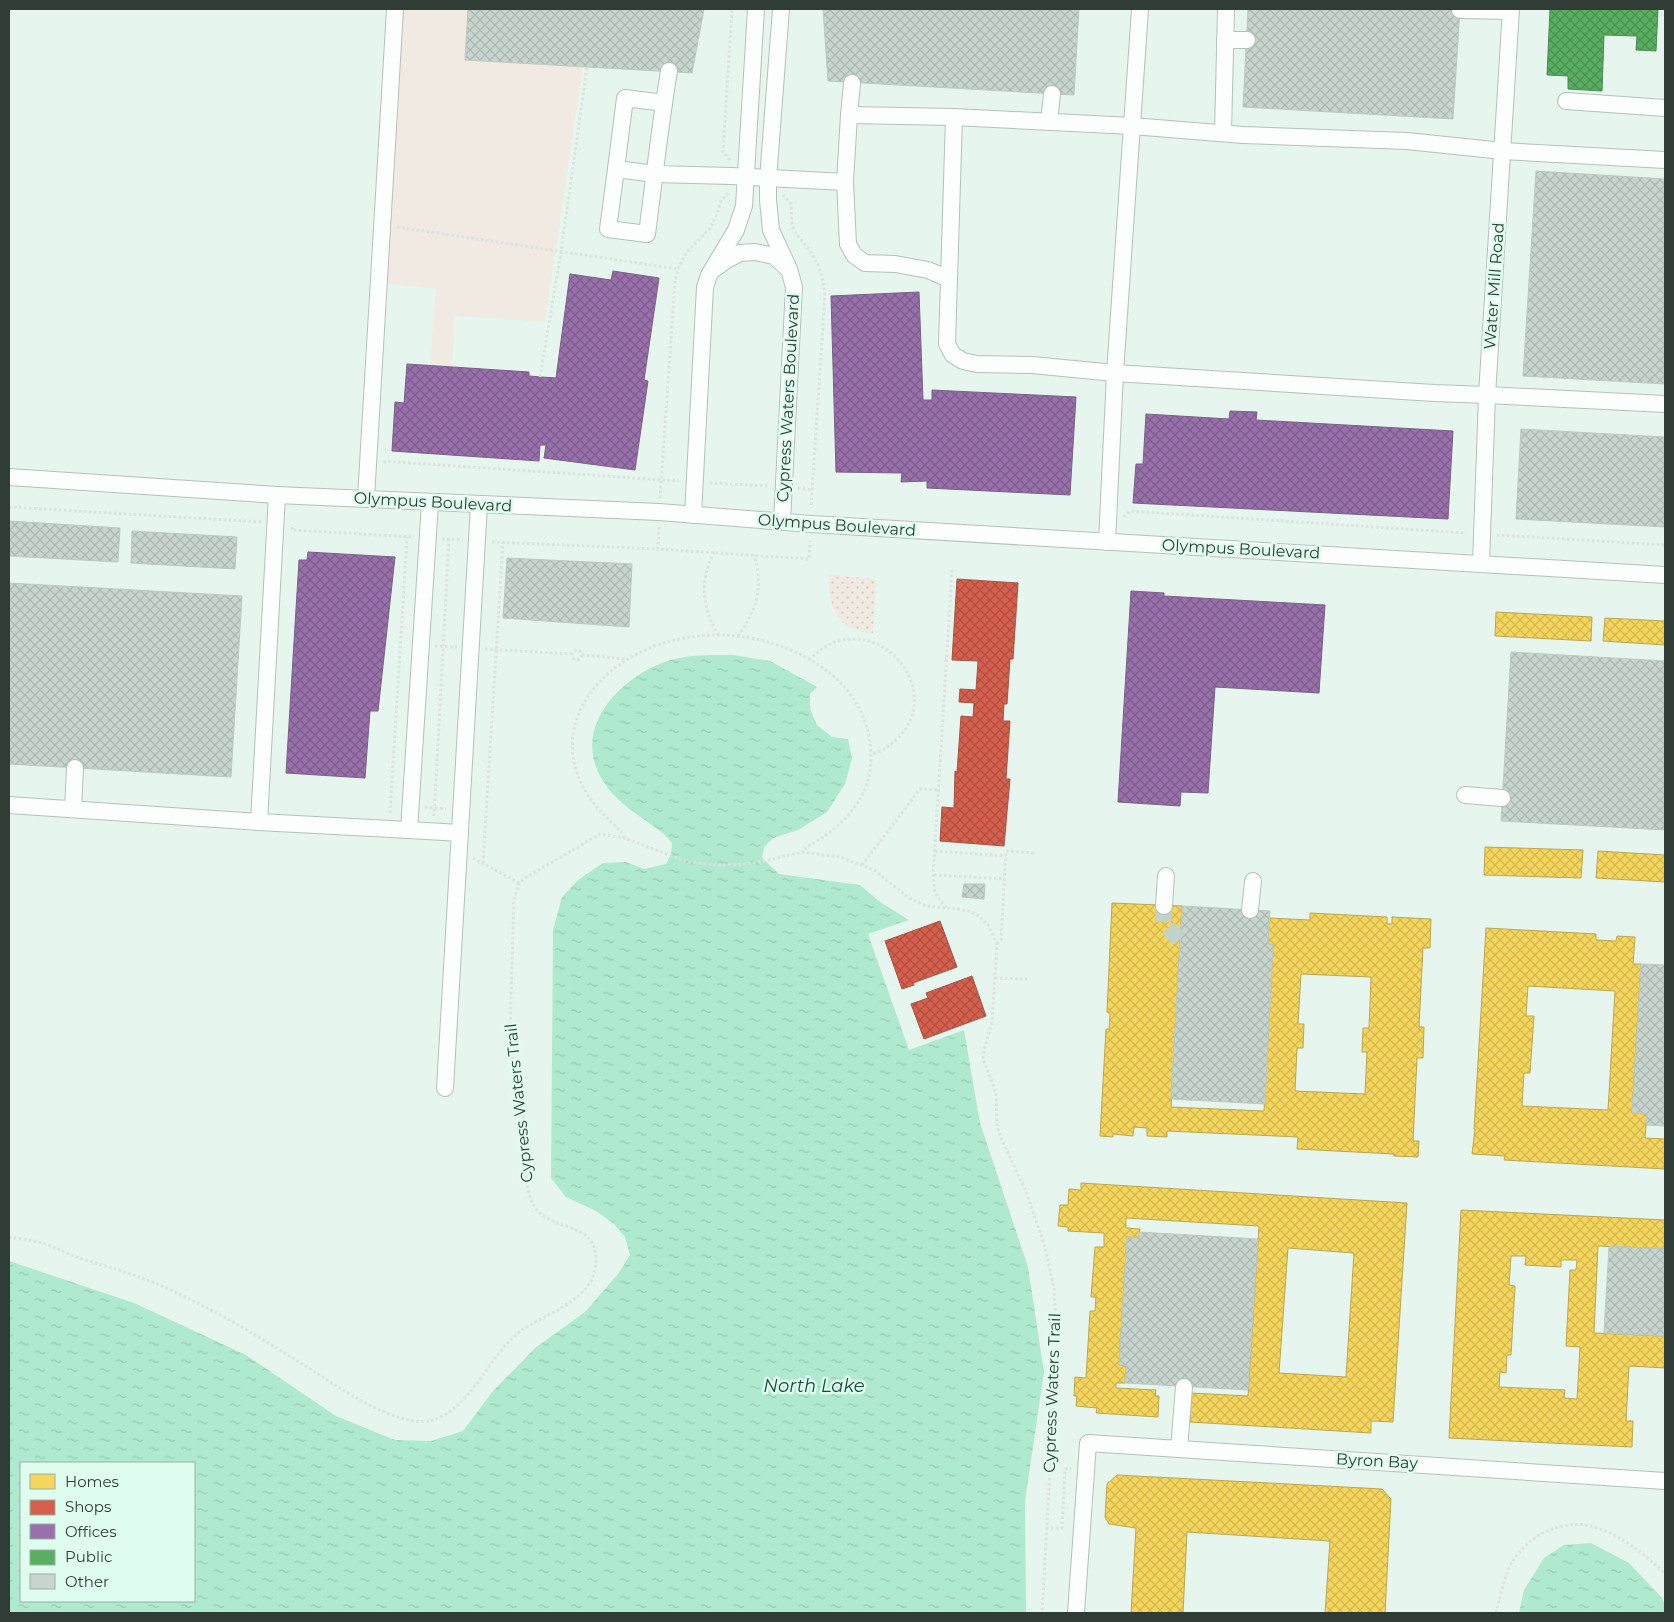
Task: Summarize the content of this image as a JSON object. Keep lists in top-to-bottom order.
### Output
{
  "streets": {
    "street": [
      "Water Mill Road",
      "Cypress Waters Boulevard",
      "Olympus Boulevard",
      "Byron Bay"
    ],
    "path": ["Cypress Waters Trail"]
  },
  "crossings": [
    ["Water Mill Road", "Olympus Boulevard"],
    ["Cypress Waters Boulevard", "Olympus Boulevard"]
  ],
  "water": ["North Lake"],
  "legend": [
    "Homes",
    "Shops",
    "Offices",
    "Public",
    "Other"
  ]
}
